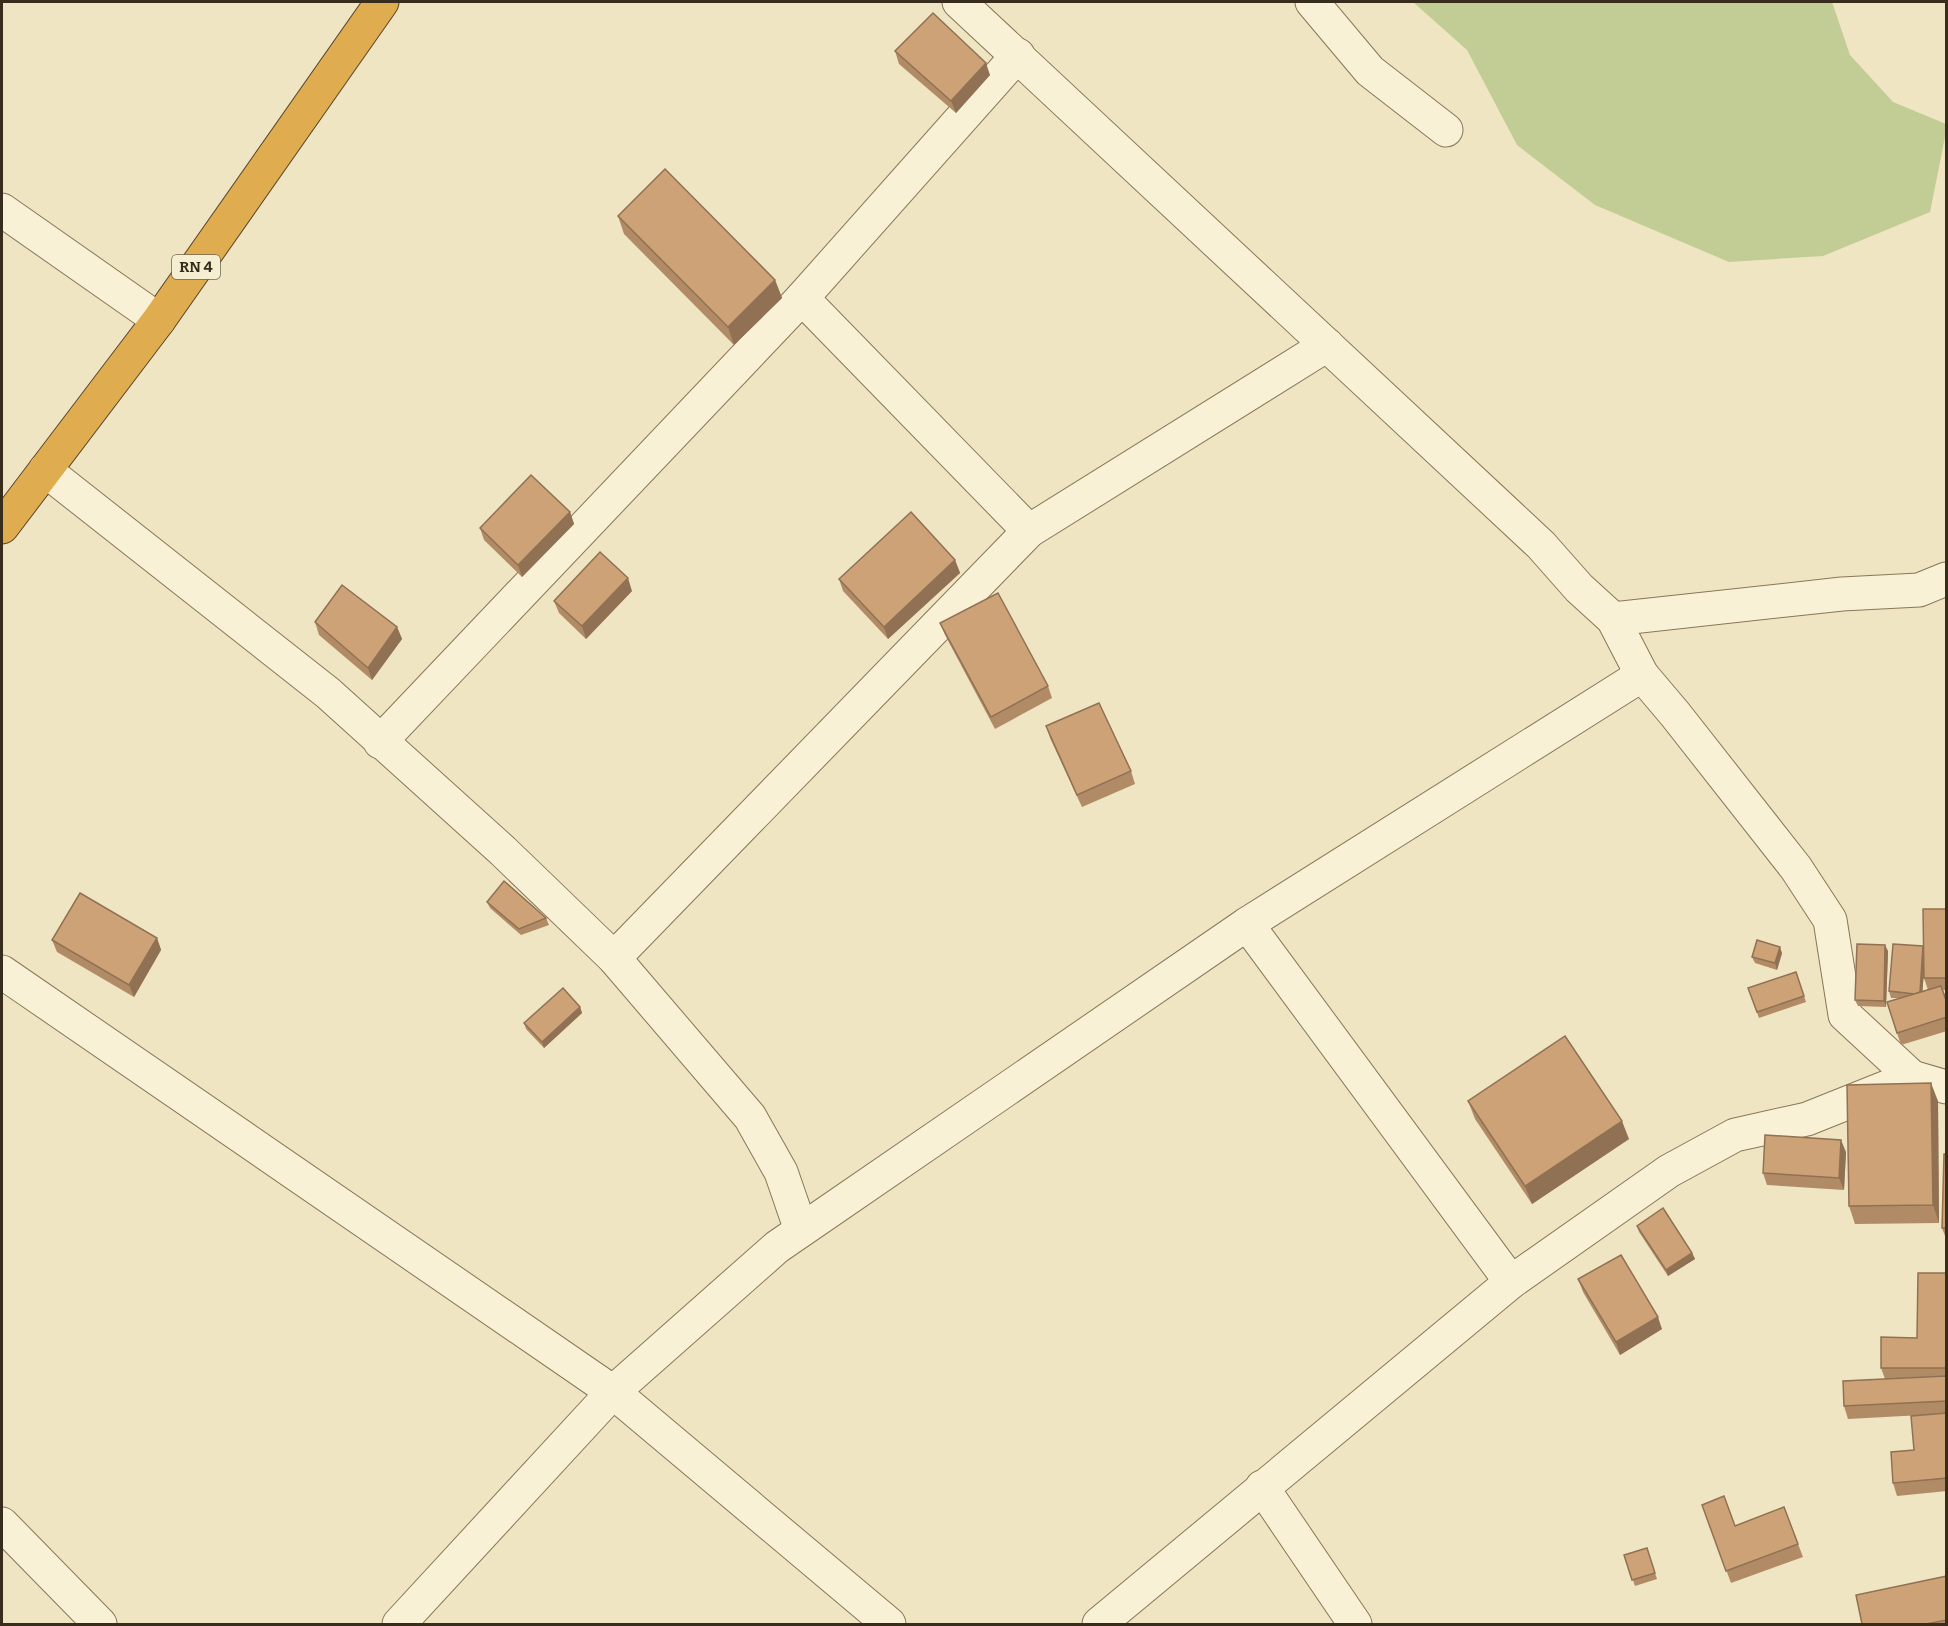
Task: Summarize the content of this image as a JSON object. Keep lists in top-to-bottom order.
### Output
{
  "streets": {
    "highway": ["RN 4"]
  }
}
